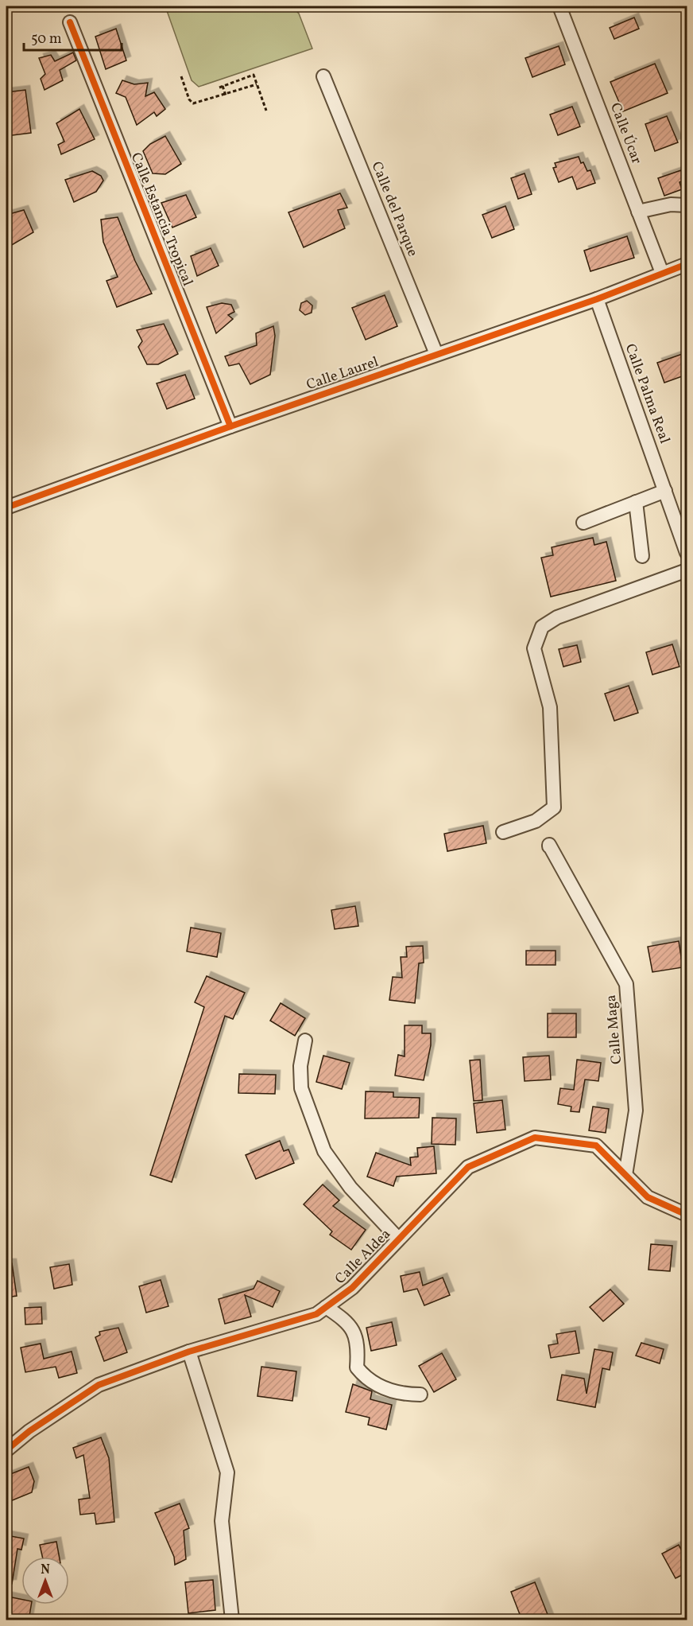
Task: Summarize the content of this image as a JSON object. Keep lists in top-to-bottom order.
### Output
{
  "streets": {
    "street": [
      "Calle Úcar",
      "Calle del Parque",
      "Calle Estancia Tropical",
      "Calle Laurel",
      "Calle Palma Real",
      "Calle Maga",
      "Calle Aldea"
    ]
  },
  "crossings": [
    ["Calle Úcar", "Calle Laurel"],
    ["Calle del Parque", "Calle Laurel"],
    ["Calle Estancia Tropical", "Calle Laurel"],
    ["Calle Laurel", "Calle Palma Real"],
    ["Calle Maga", "Calle Aldea"]
  ],
  "scale_bar": "50 m",
  "north": "top"
}
